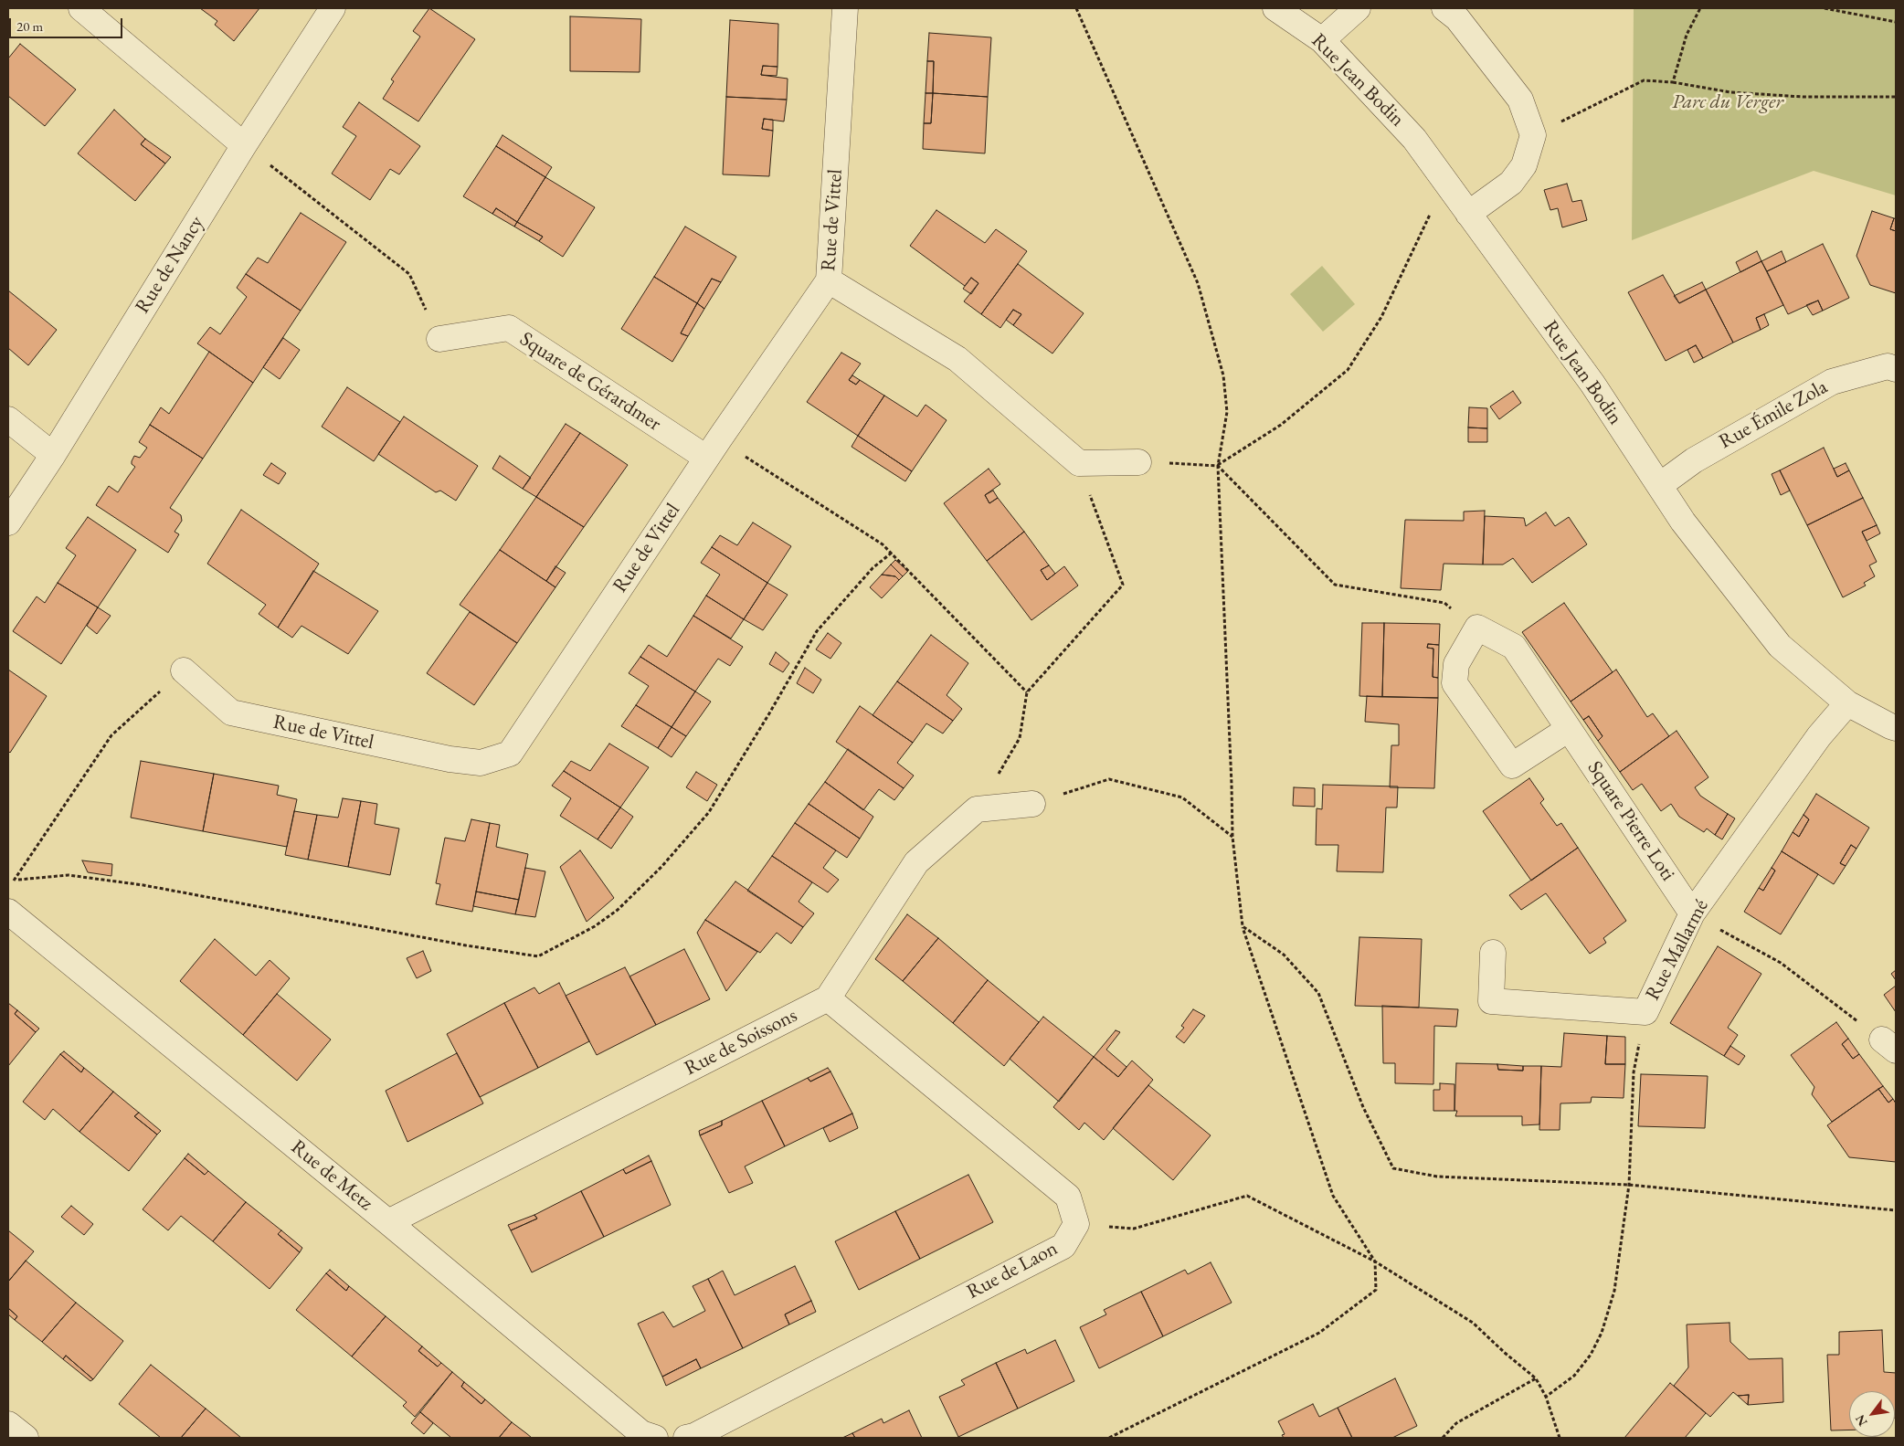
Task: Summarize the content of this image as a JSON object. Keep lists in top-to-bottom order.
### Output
{
  "streets": {
    "street": [
      "Rue Jean Bodin",
      "Rue de Vittel",
      "Rue de Nancy",
      "Square de Gérardmer",
      "Rue Émile Zola",
      "Square Pierre Loti",
      "Rue Mallarmé",
      "Rue de Soissons",
      "Rue de Metz",
      "Rue de Laon"
    ]
  },
  "crossings": [
    ["Rue Jean Bodin", "Rue Émile Zola"],
    ["Rue Jean Bodin", "Rue Mallarmé"],
    ["Rue de Vittel", "Square de Gérardmer"],
    ["Square Pierre Loti", "Rue Mallarmé"],
    ["Rue de Soissons", "Rue de Metz"],
    ["Rue de Soissons", "Rue de Laon"]
  ],
  "parks": ["Parc du Verger"],
  "scale_bar": "20 m",
  "north": "bottom left"
}
